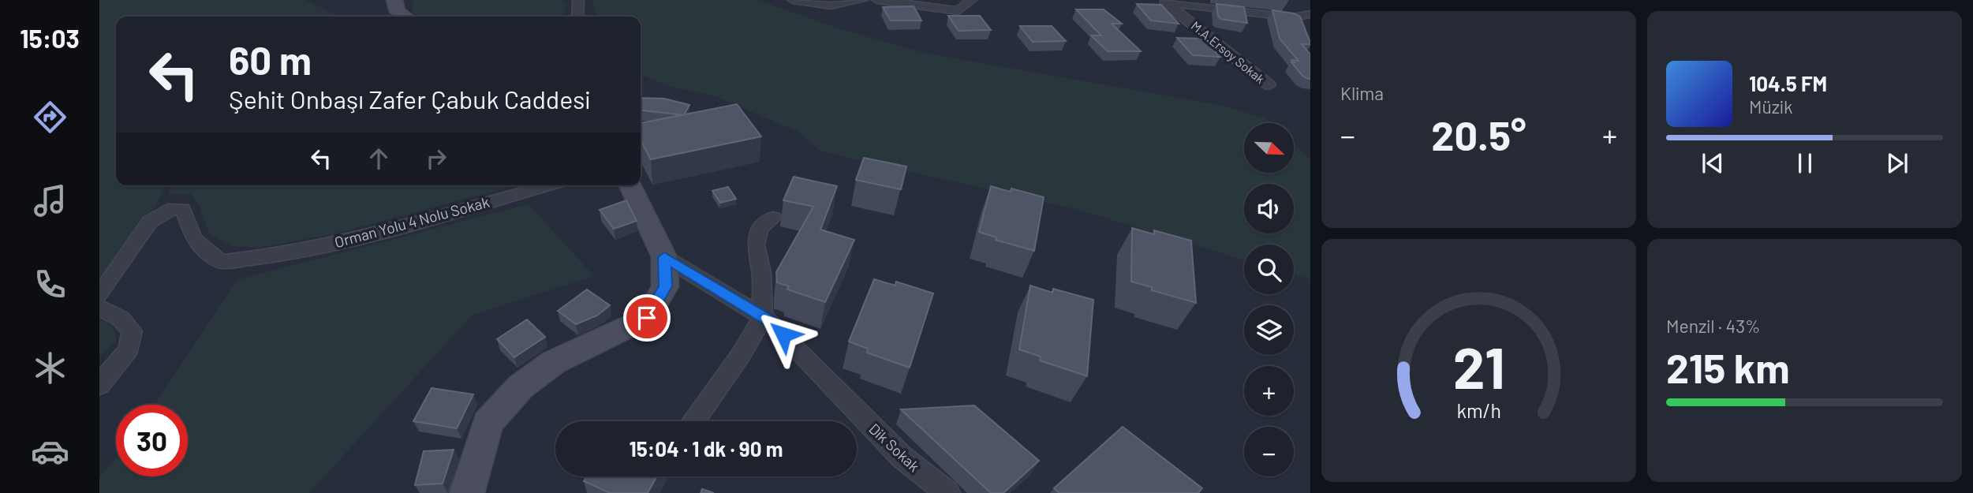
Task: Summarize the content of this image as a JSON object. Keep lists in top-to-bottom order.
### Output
{
  "streets": {
    "street": ["M.A.Ersoy Sokak", "Orman Yolu 4 Nolu Sokak", "Dik Sokak"]
  },
  "north": "bottom right",
  "page": {
    "tabs": "15:03",
    "tile": [
      "Klima",
      ["Menzil · 43%", "215 km"]
    ],
    "turn": ["60 m", "Şehit Onbaşı Zafer Çabuk Caddesi"],
    "song": ["104.5 FM", "Müzik"],
    "heat": ["−", "20.5°", "+"],
    "map_buttons": ["+", "−"],
    "limit": "30",
    "trip": "15:04 · 1 dk · 90 m",
    "gauge": ["21", "km/h"]
  }
}
